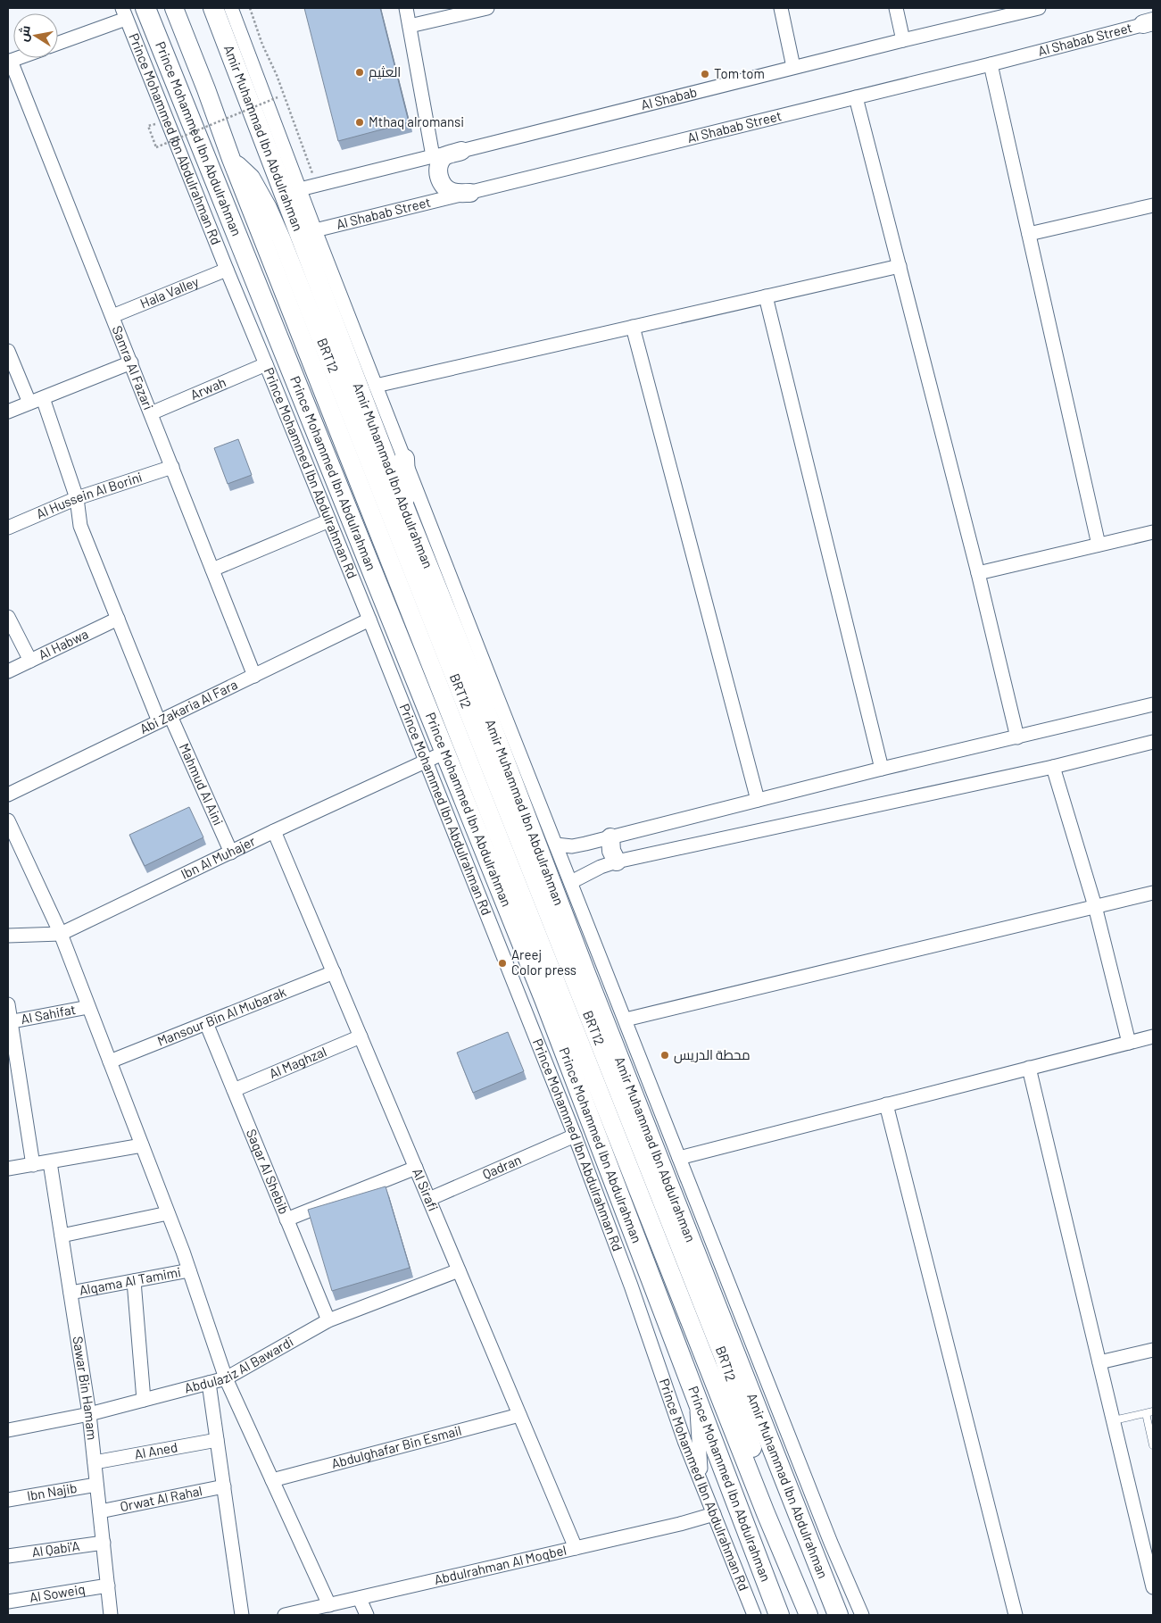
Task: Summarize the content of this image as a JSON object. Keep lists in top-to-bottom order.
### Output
{
  "streets": {
    "main road": ["Amir Muhammad Ibn Abdulrahman", "Prince Mohammed Ibn Abdulrahman", "BRT12"],
    "street": [
      "Al Shabab Street",
      "Al Shabab",
      "Prince Mohammed Ibn Abdulrahman Rd",
      "Hala Valley",
      "Samra Al Fazari",
      "Arwah",
      "Al Hussein Al Borini",
      "Al Habwa",
      "Abi Zakaria Al Fara",
      "Mahmud Al Aini",
      "Ibn Al Muhajer",
      "Al Sahifat",
      "Mansour Bin Al Mubarak",
      "Al Maghzal",
      "Qadran",
      "Saqar Al Shebib",
      "Al Sirafi",
      "Alqama Al Tamimi",
      "Abdulaziz Al Bawardi",
      "Sawar Bin Hamam",
      "Abdulghafar Bin Esmail",
      "Al Aned",
      "Ibn Najib",
      "Orwat Al Rahal",
      "Al Qabi'A",
      "Abdulrahman Al Moqbel",
      "Al Soweiq"
    ]
  },
  "crossings": [
    ["Prince Mohammed Ibn Abdulrahman Rd", "Hala Valley"],
    ["Prince Mohammed Ibn Abdulrahman Rd", "Arwah"],
    ["Prince Mohammed Ibn Abdulrahman Rd", "Abi Zakaria Al Fara"],
    ["Prince Mohammed Ibn Abdulrahman Rd", "Ibn Al Muhajer"],
    ["Prince Mohammed Ibn Abdulrahman Rd", "Qadran"],
    ["Prince Mohammed Ibn Abdulrahman Rd", "Abdulrahman Al Moqbel"],
    ["Prince Mohammed Ibn Abdulrahman", "Ibn Al Muhajer"],
    ["Hala Valley", "Samra Al Fazari"],
    ["Samra Al Fazari", "Arwah"],
    ["Samra Al Fazari", "Al Hussein Al Borini"],
    ["Samra Al Fazari", "Abi Zakaria Al Fara"],
    ["Al Hussein Al Borini", "Mahmud Al Aini"],
    ["Al Habwa", "Mahmud Al Aini"],
    ["Abi Zakaria Al Fara", "Mahmud Al Aini"],
    ["Mahmud Al Aini", "Ibn Al Muhajer"],
    ["Ibn Al Muhajer", "Al Sirafi"],
    ["Mansour Bin Al Mubarak", "Saqar Al Shebib"],
    ["Mansour Bin Al Mubarak", "Al Sirafi"],
    ["Al Maghzal", "Saqar Al Shebib"],
    ["Al Maghzal", "Al Sirafi"],
    ["Qadran", "Al Sirafi"],
    ["Saqar Al Shebib", "Abdulaziz Al Bawardi"],
    ["Al Sirafi", "Abdulaziz Al Bawardi"],
    ["Al Sirafi", "Abdulghafar Bin Esmail"],
    ["Al Sirafi", "Abdulrahman Al Moqbel"],
    ["Alqama Al Tamimi", "Sawar Bin Hamam"],
    ["Abdulaziz Al Bawardi", "Sawar Bin Hamam"],
    ["Sawar Bin Hamam", "Al Aned"],
    ["Sawar Bin Hamam", "Ibn Najib"],
    ["Sawar Bin Hamam", "Orwat Al Rahal"],
    ["Sawar Bin Hamam", "Al Qabi'A"],
    ["Sawar Bin Hamam", "Al Soweiq"]
  ],
  "places": [
    "العثيم",
    "Tom tom",
    "Mthaq alromansi",
    "Areej Color press",
    "محطة الدريس"
  ],
  "north": "left"
}
